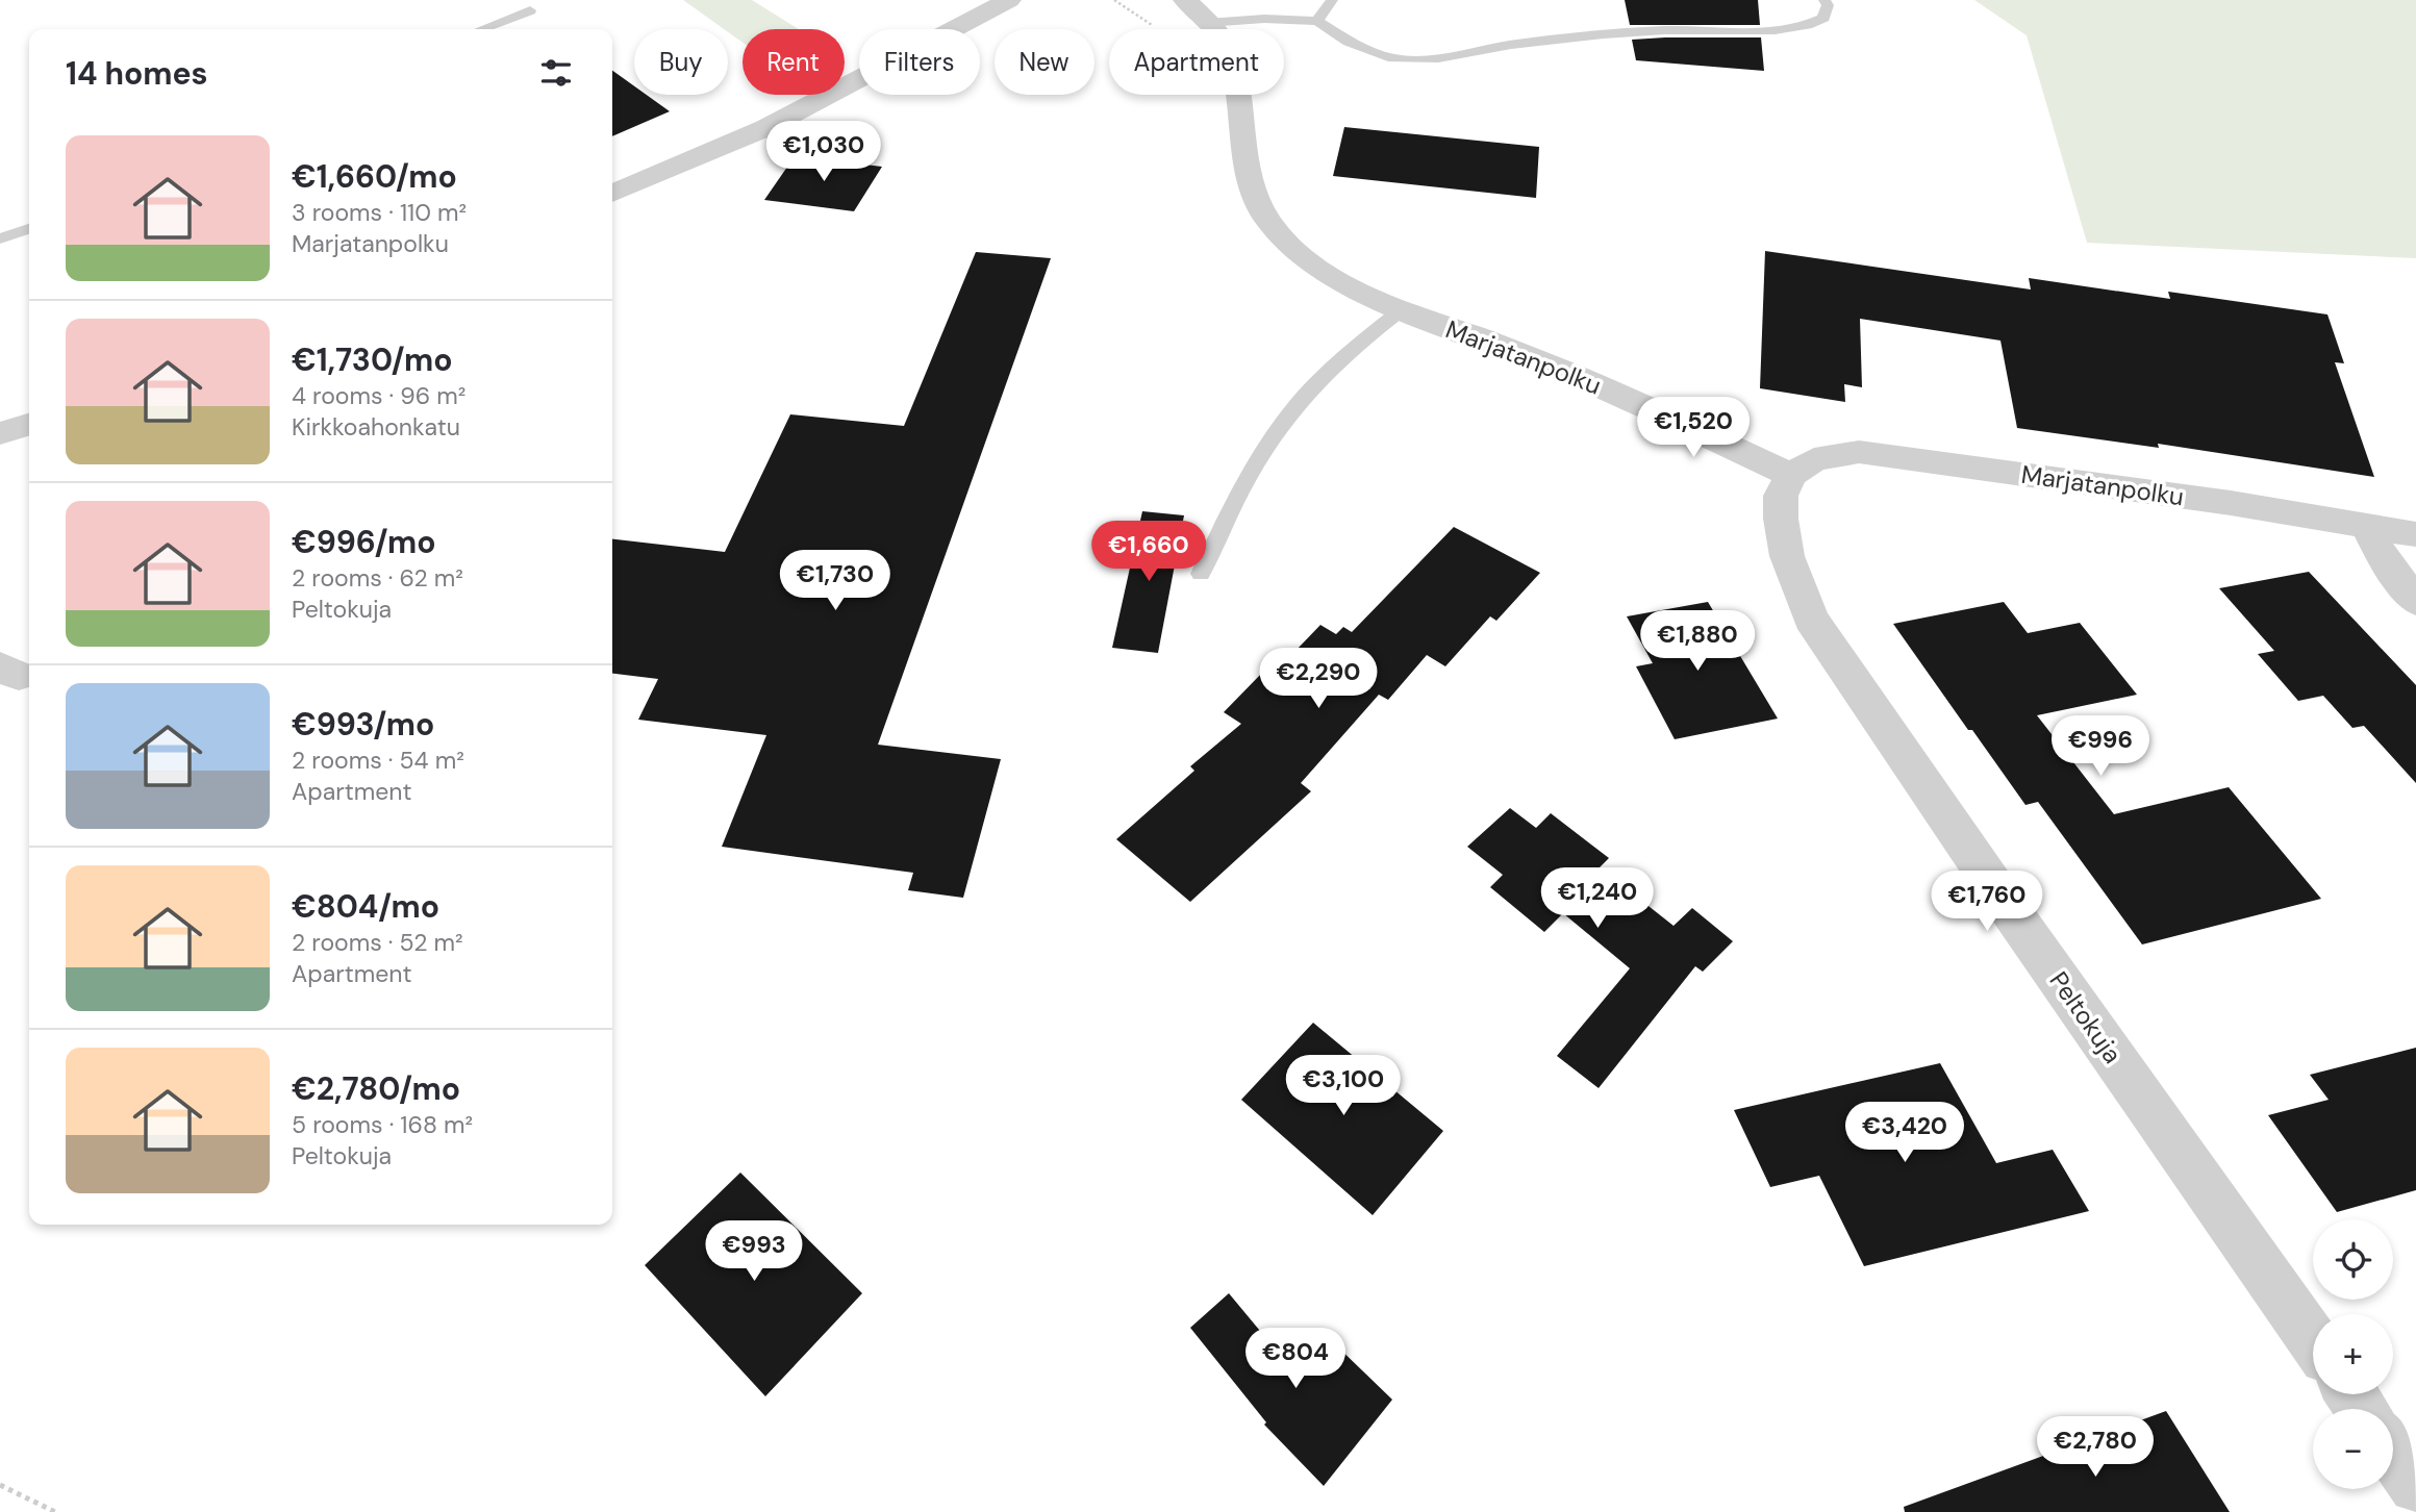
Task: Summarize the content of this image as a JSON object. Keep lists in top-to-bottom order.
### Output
{
  "streets": {
    "street": ["Marjatanpolku", "Peltokuja"]
  },
  "crossings": [
    ["Marjatanpolku", "Peltokuja"]
  ],
  "page": {
    "chip": [
      "Buy",
      "Rent",
      "Filters",
      "New",
      "Apartment"
    ],
    "heading": "14 homes",
    "list": [
      {
        "name": "€1,660/mo",
        "note": "3 rooms · 110 m² · Marjatanpolku"
      },
      {
        "name": "€1,730/mo",
        "note": "4 rooms · 96 m² · Kirkkoahonkatu"
      },
      {
        "name": "€996/mo",
        "note": "2 rooms · 62 m² · Peltokuja"
      },
      {
        "name": "€993/mo",
        "note": "2 rooms · 54 m² · Apartment"
      },
      {
        "name": "€804/mo",
        "note": "2 rooms · 52 m² · Apartment"
      },
      {
        "name": "€2,780/mo",
        "note": "5 rooms · 168 m² · Peltokuja"
      }
    ],
    "price": [
      "€1,030",
      "€1,520",
      "€1,660",
      "€1,730",
      "€1,880",
      "€2,290",
      "€996",
      "€1,240",
      "€1,760",
      "€3,100",
      "€3,420",
      "€993",
      "€804",
      "€2,780"
    ],
    "map_buttons": ["+", "−"]
  }
}
